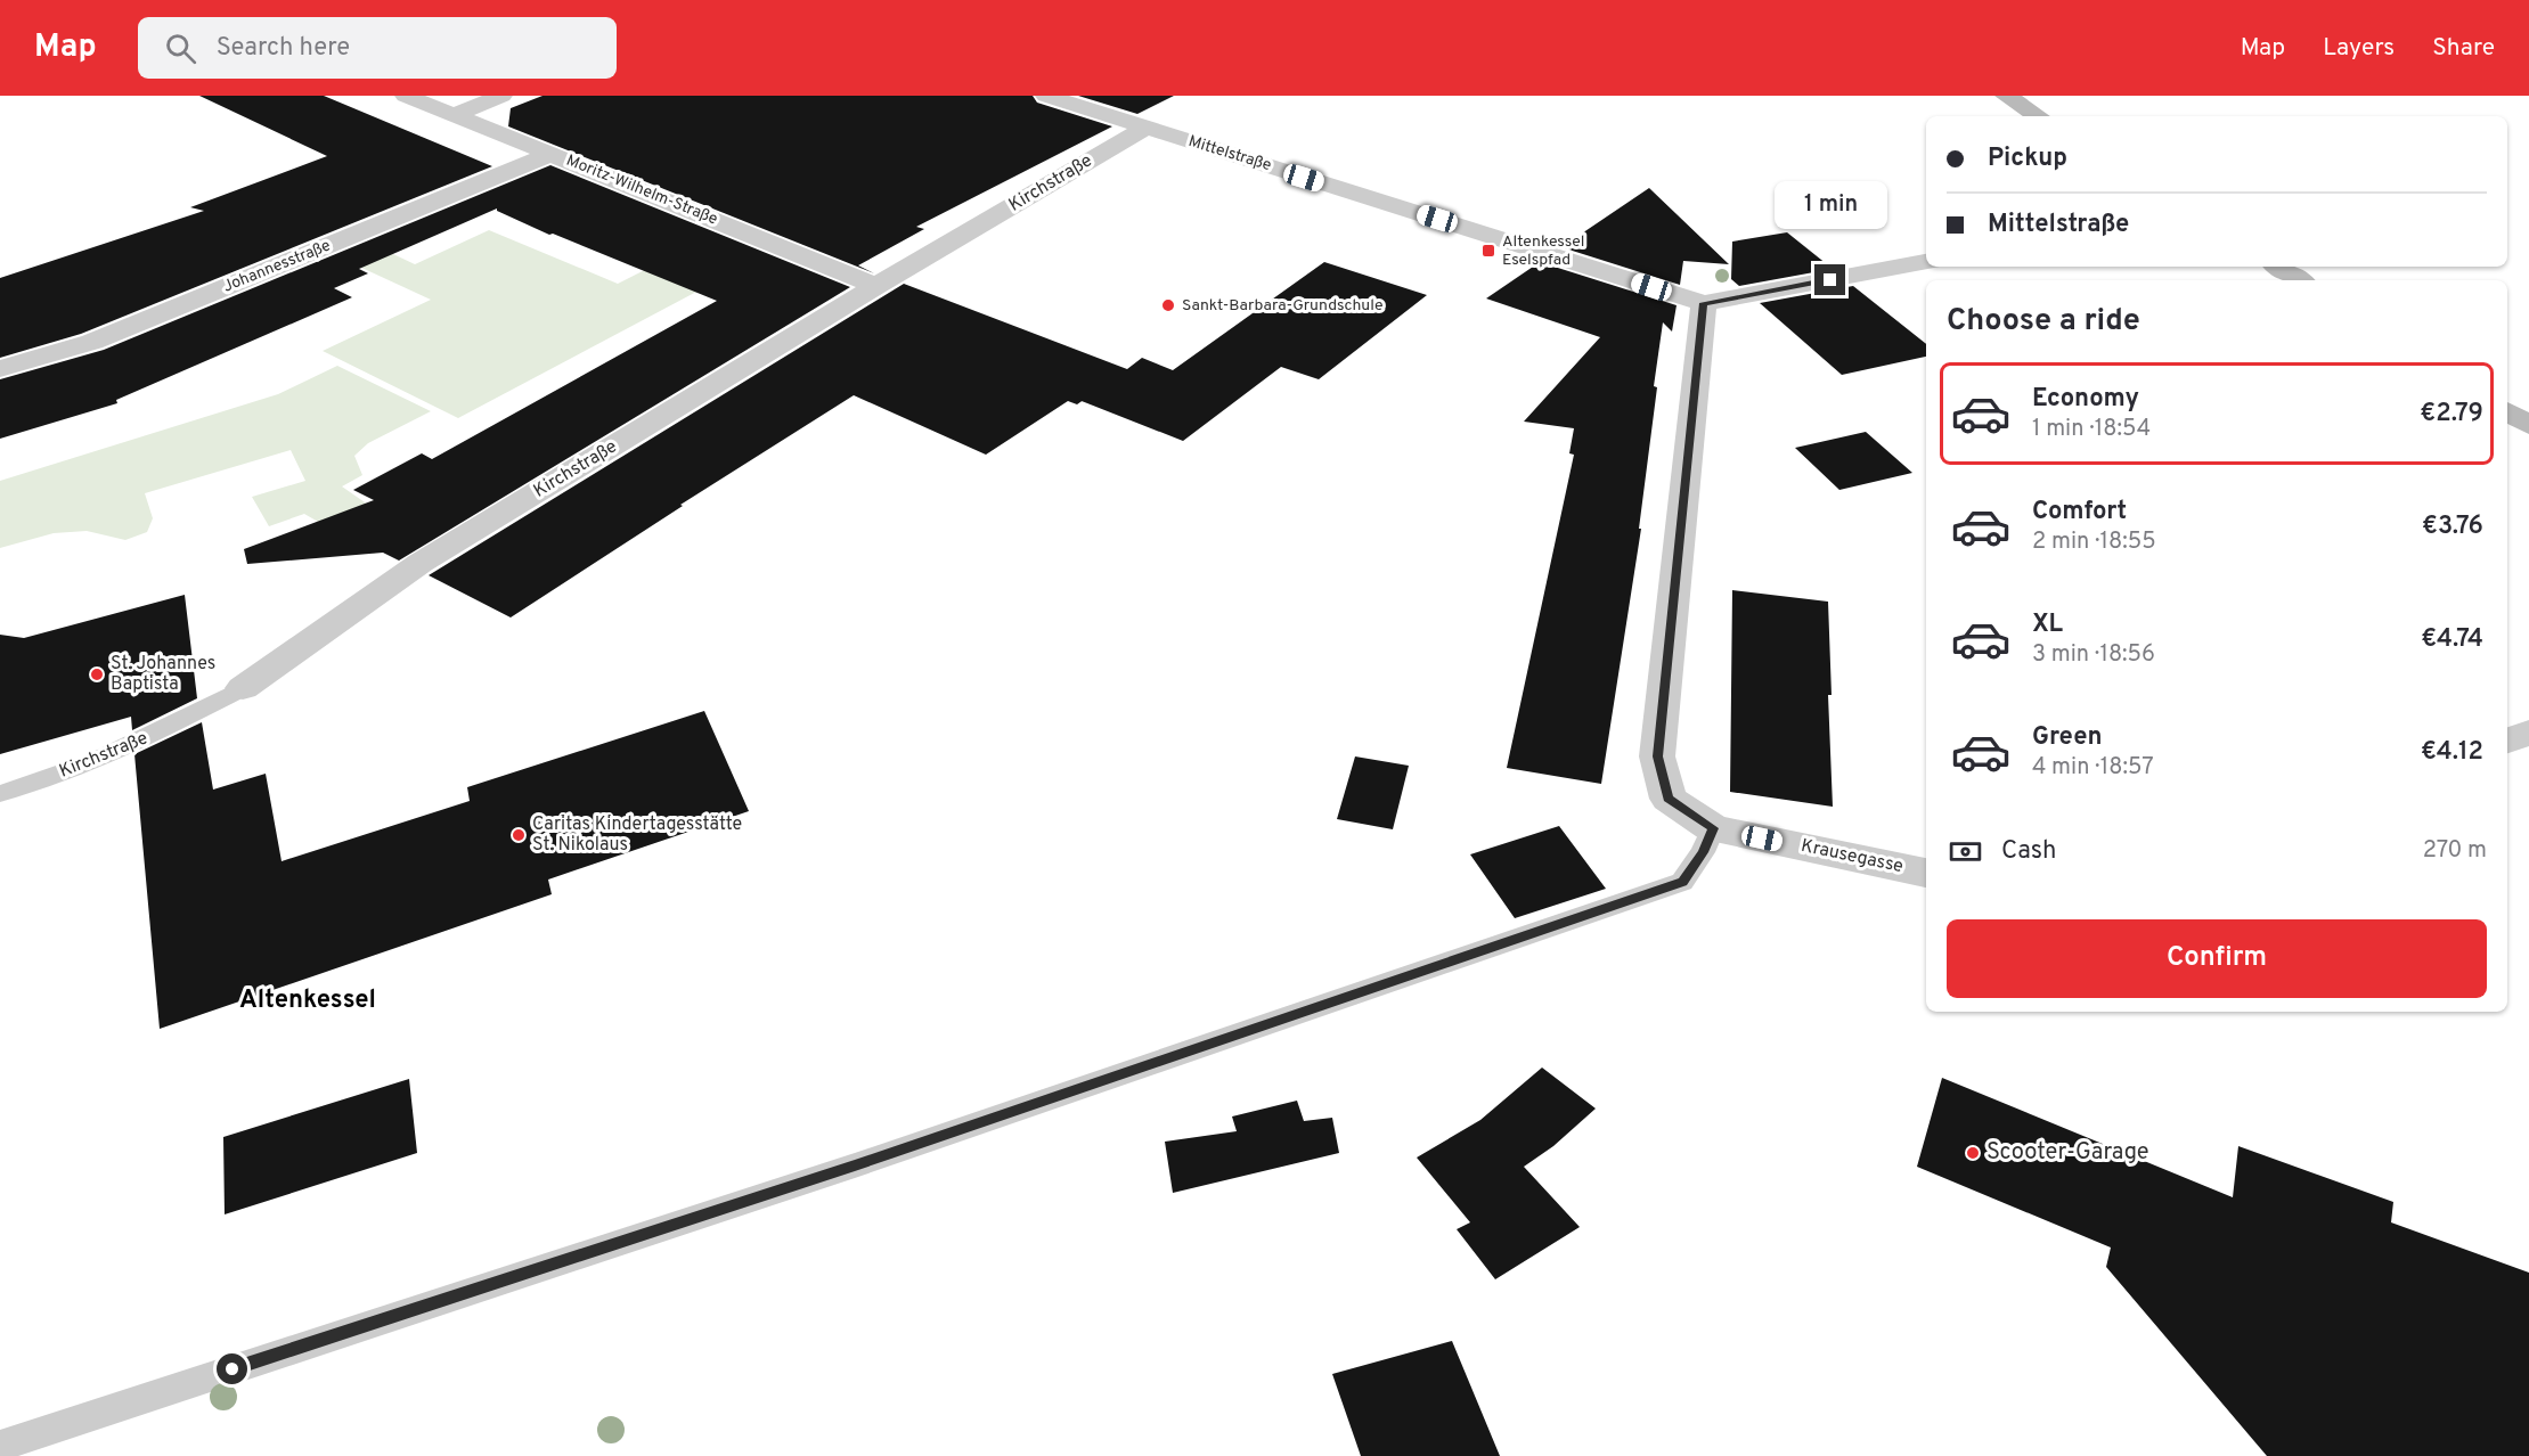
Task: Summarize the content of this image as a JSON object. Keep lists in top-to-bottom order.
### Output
{
  "streets": {
    "street": [
      "Mittelstraße",
      "Kirchstraße",
      "Moritz-Wilhelm-Straße",
      "Johannesstraße",
      "Krausegasse"
    ]
  },
  "crossings": [
    ["Mittelstraße", "Kirchstraße"],
    ["Mittelstraße", "Krausegasse"],
    ["Kirchstraße", "Moritz-Wilhelm-Straße"],
    ["Moritz-Wilhelm-Straße", "Johannesstraße"]
  ],
  "districts": ["Altenkessel"],
  "places": {
    "transit": ["Altenkessel Eselspfad"],
    "other": [
      "Sankt-Barbara-Grundschule",
      "St. Johannes Baptista",
      "Caritas Kindertagesstätte St. Nikolaus",
      "Scooter-Garage"
    ]
  },
  "page": {
    "header": "Map",
    "search": "Search here",
    "nav": ["Map", "Layers", "Share"],
    "banner": ["Pickup", "Mittelstraße"],
    "bubble": "1 min",
    "heading": "Choose a ride",
    "list": [
      {
        "name": "Economy",
        "note": "1 min · 18:54",
        "value": "€2.79"
      },
      {
        "name": "Comfort",
        "note": "2 min · 18:55",
        "value": "€3.76"
      },
      {
        "name": "XL",
        "note": "3 min · 18:56",
        "value": "€4.74"
      },
      {
        "name": "Green",
        "note": "4 min · 18:57",
        "value": "€4.12"
      }
    ],
    "pay": ["Cash", "270 m"],
    "buttons": "Confirm"
  }
}
